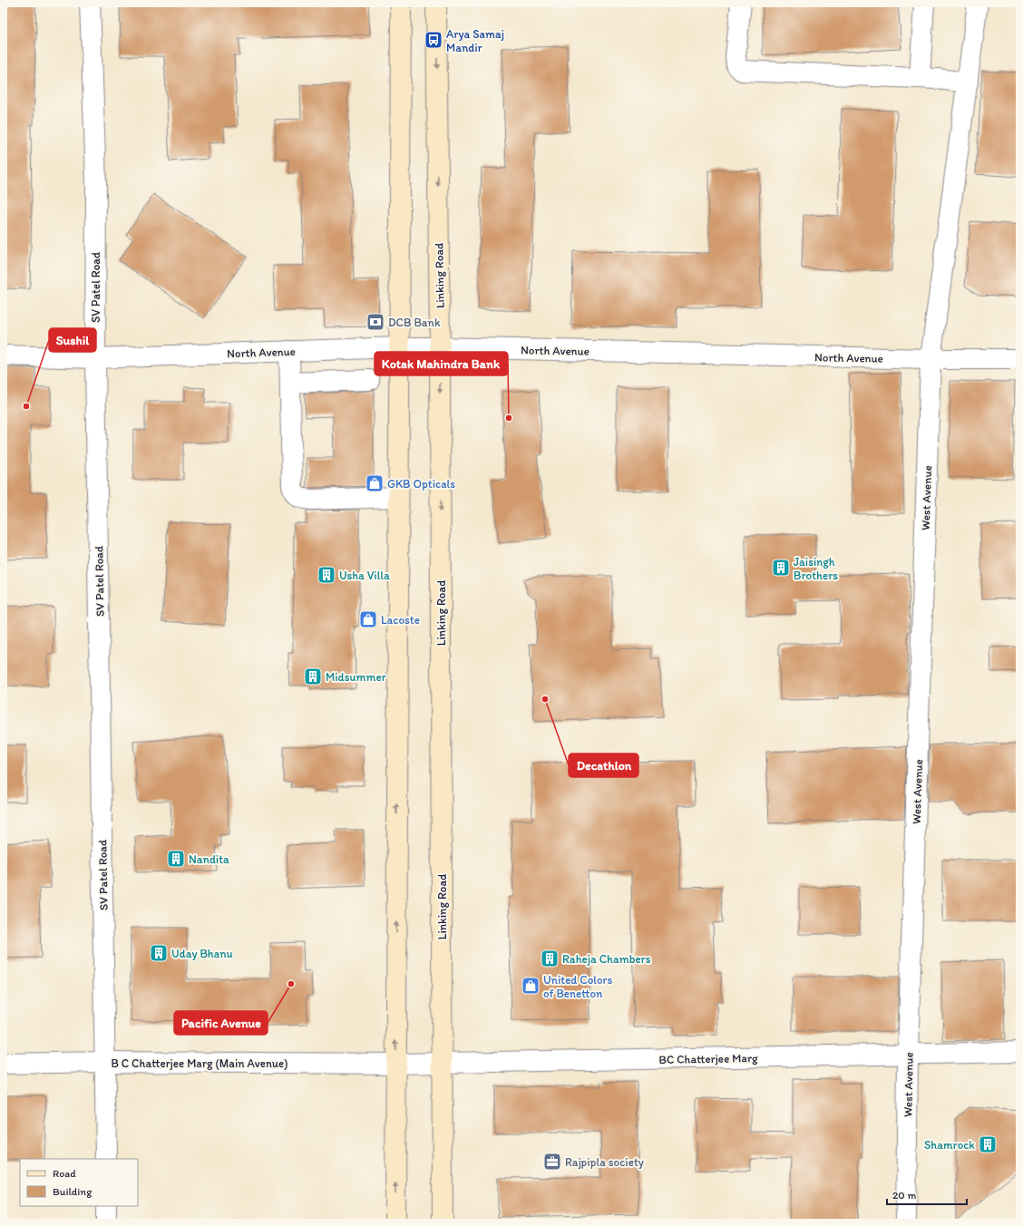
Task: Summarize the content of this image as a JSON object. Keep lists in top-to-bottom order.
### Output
{
  "streets": {
    "main road": ["Linking Road"],
    "street": [
      "SV Patel Road",
      "North Avenue",
      "West Avenue",
      "BC Chatterjee Marg",
      "B C Chatterjee Marg (Main Avenue)"
    ]
  },
  "crossings": [
    ["Linking Road", "North Avenue"],
    ["Linking Road", "BC Chatterjee Marg"],
    ["SV Patel Road", "North Avenue"],
    ["SV Patel Road", "B C Chatterjee Marg (Main Avenue)"],
    ["North Avenue", "West Avenue"],
    ["West Avenue", "BC Chatterjee Marg"],
    ["BC Chatterjee Marg", "B C Chatterjee Marg (Main Avenue)"]
  ],
  "places": {
    "bus stop": ["Arya Samaj Mandir"],
    "bank": ["DCB Bank"],
    "other": [
      "Sushil",
      "Kotak Mahindra Bank",
      "Decathlon",
      "Pacific Avenue"
    ],
    "shop": ["GKB Opticals", "Lacoste", "United Colors of Benetton"],
    "building": [
      "Jaisingh Brothers",
      "Usha Villa",
      "Midsummer",
      "Nandita",
      "Uday Bhanu",
      "Raheja Chambers",
      "Shamrock"
    ],
    "office": ["Rajpipla society"]
  },
  "legend": ["Road", "Building"],
  "scale_bar": "20 m"
}
